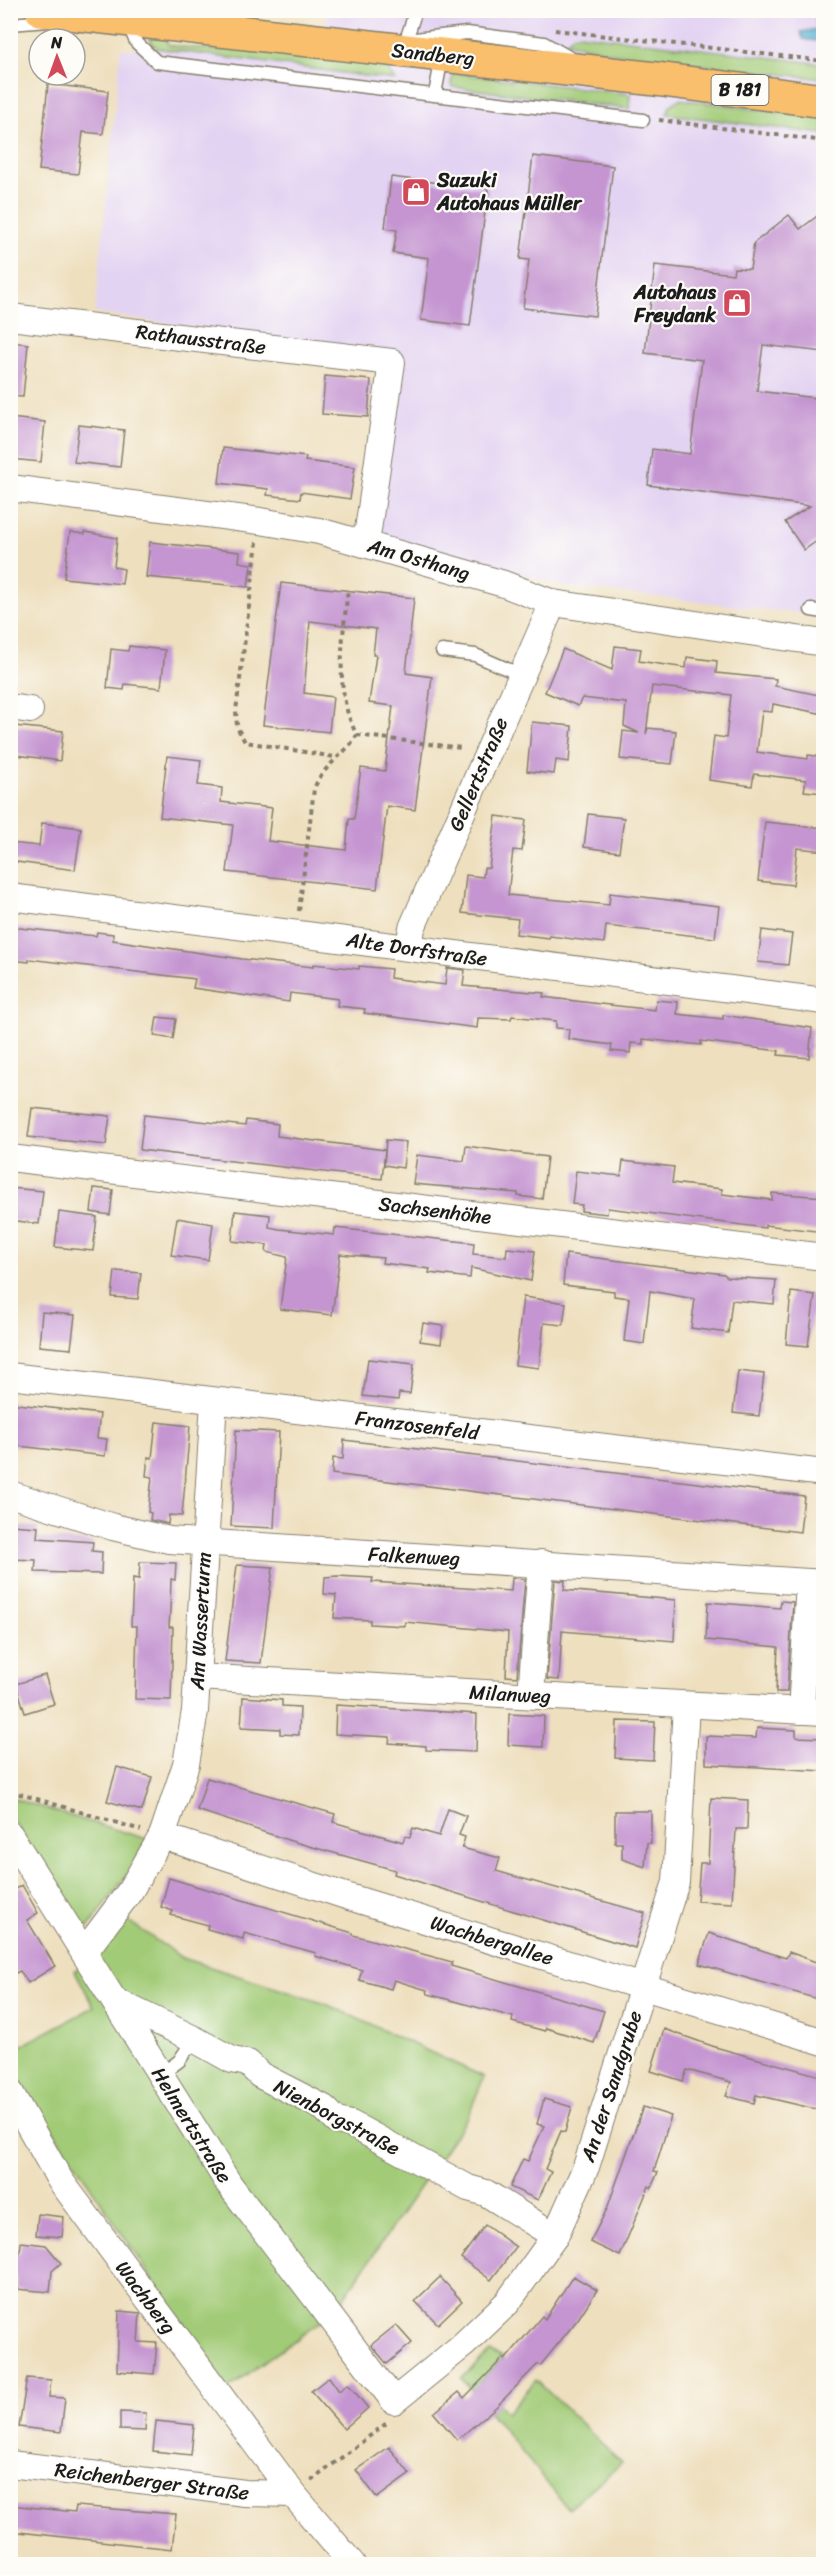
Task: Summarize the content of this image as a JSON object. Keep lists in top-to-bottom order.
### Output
{
  "streets": {
    "main road": ["Sandberg", "B 181"],
    "street": [
      "Rathausstraße",
      "Am Osthang",
      "Gellertstraße",
      "Alte Dorfstraße",
      "Sachsenhöhe",
      "Franzosenfeld",
      "Falkenweg",
      "Am Wasserturm",
      "Milanweg",
      "Wachbergallee",
      "An der Sandgrube",
      "Nienborgstraße",
      "Helmertstraße",
      "Wachberg",
      "Reichenberger Straße"
    ]
  },
  "crossings": [
    ["Rathausstraße", "Am Osthang"],
    ["Am Osthang", "Gellertstraße"],
    ["Gellertstraße", "Alte Dorfstraße"],
    ["Franzosenfeld", "Am Wasserturm"],
    ["Falkenweg", "Am Wasserturm"],
    ["Am Wasserturm", "Milanweg"],
    ["Am Wasserturm", "Wachbergallee"],
    ["Am Wasserturm", "Helmertstraße"],
    ["Milanweg", "An der Sandgrube"],
    ["Wachbergallee", "An der Sandgrube"],
    ["An der Sandgrube", "Nienborgstraße"],
    ["An der Sandgrube", "Helmertstraße"],
    ["Nienborgstraße", "Helmertstraße"],
    ["Wachberg", "Reichenberger Straße"]
  ],
  "places": {
    "shop": ["Suzuki Autohaus Müller", "Autohaus Freydank"]
  },
  "north": "top"
}
